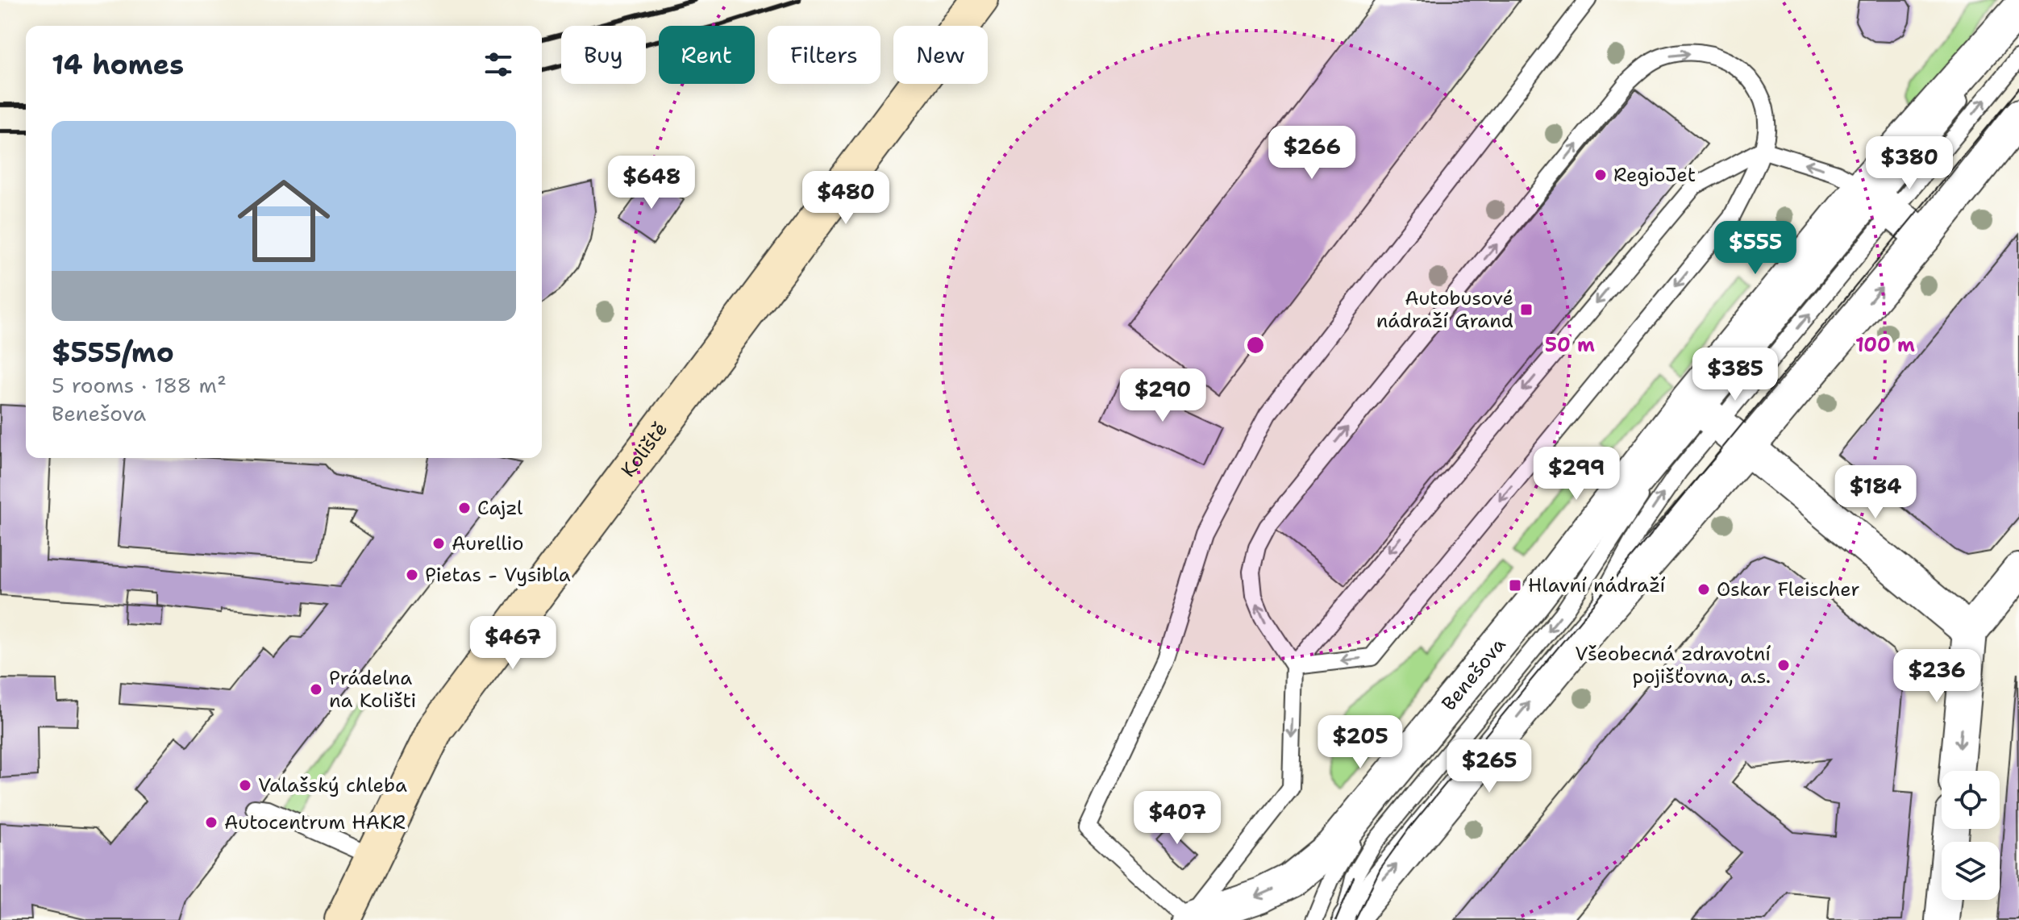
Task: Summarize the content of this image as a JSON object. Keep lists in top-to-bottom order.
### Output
{
  "streets": {
    "main road": ["Koliště"],
    "street": ["Benešova"]
  },
  "places": {
    "other": [
      "RegioJet",
      "Cajzl",
      "Aurellio",
      "Pietas - Vysibla",
      "Oskar Fleischer",
      "Všeobecná zdravotní pojišťovna, a.s.",
      "Prádelna na Kolišti",
      "Valašský chleba",
      "Autocentrum HAKR"
    ],
    "transit": ["Autobusové nádraží Grand", "Hlavní nádraží"]
  },
  "page": {
    "chip": [
      "Buy",
      "Rent",
      "Filters",
      "New"
    ],
    "heading": "14 homes",
    "list": [
      {
        "name": "$555/mo",
        "note": "5 rooms · 188 m² · Benešova"
      }
    ],
    "price": [
      "$266",
      "$380",
      "$648",
      "$480",
      "$555",
      "$385",
      "$290",
      "$299",
      "$184",
      "$467",
      "$236",
      "$205",
      "$265",
      "$407"
    ]
  },
  "rings": ["50 m", "100 m"]
}
